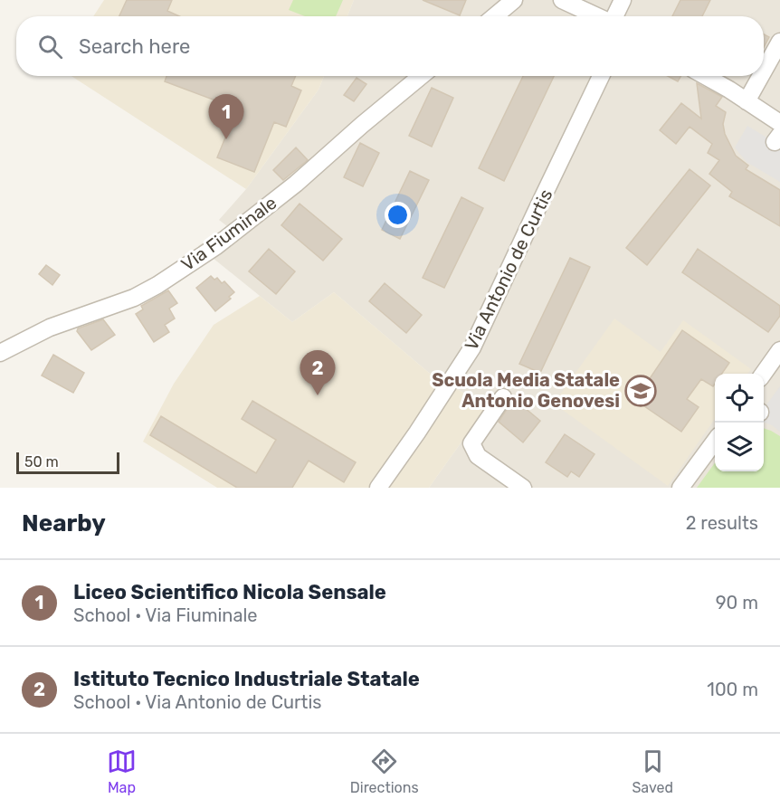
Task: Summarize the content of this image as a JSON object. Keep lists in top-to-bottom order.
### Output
{
  "streets": {
    "street": ["Via Fiuminale", "Via Antonio de Curtis"]
  },
  "places": {
    "school or university": ["Scuola Media Statale Antonio Genovesi"]
  },
  "scale_bar": "50 m",
  "page": {
    "search": "Search here",
    "pins": ["1", "2"],
    "scale": "50 m",
    "heading": ["Nearby", "2 results"],
    "list": [
      {
        "mark": "1",
        "name": "Liceo Scientifico Nicola Sensale",
        "note": "School · Via Fiuminale",
        "value": "90 m"
      },
      {
        "mark": "2",
        "name": "Istituto Tecnico Industriale Statale",
        "note": "School · Via Antonio de Curtis",
        "value": "100 m"
      }
    ],
    "nav": ["Map", "Directions", "Saved"]
  }
}
